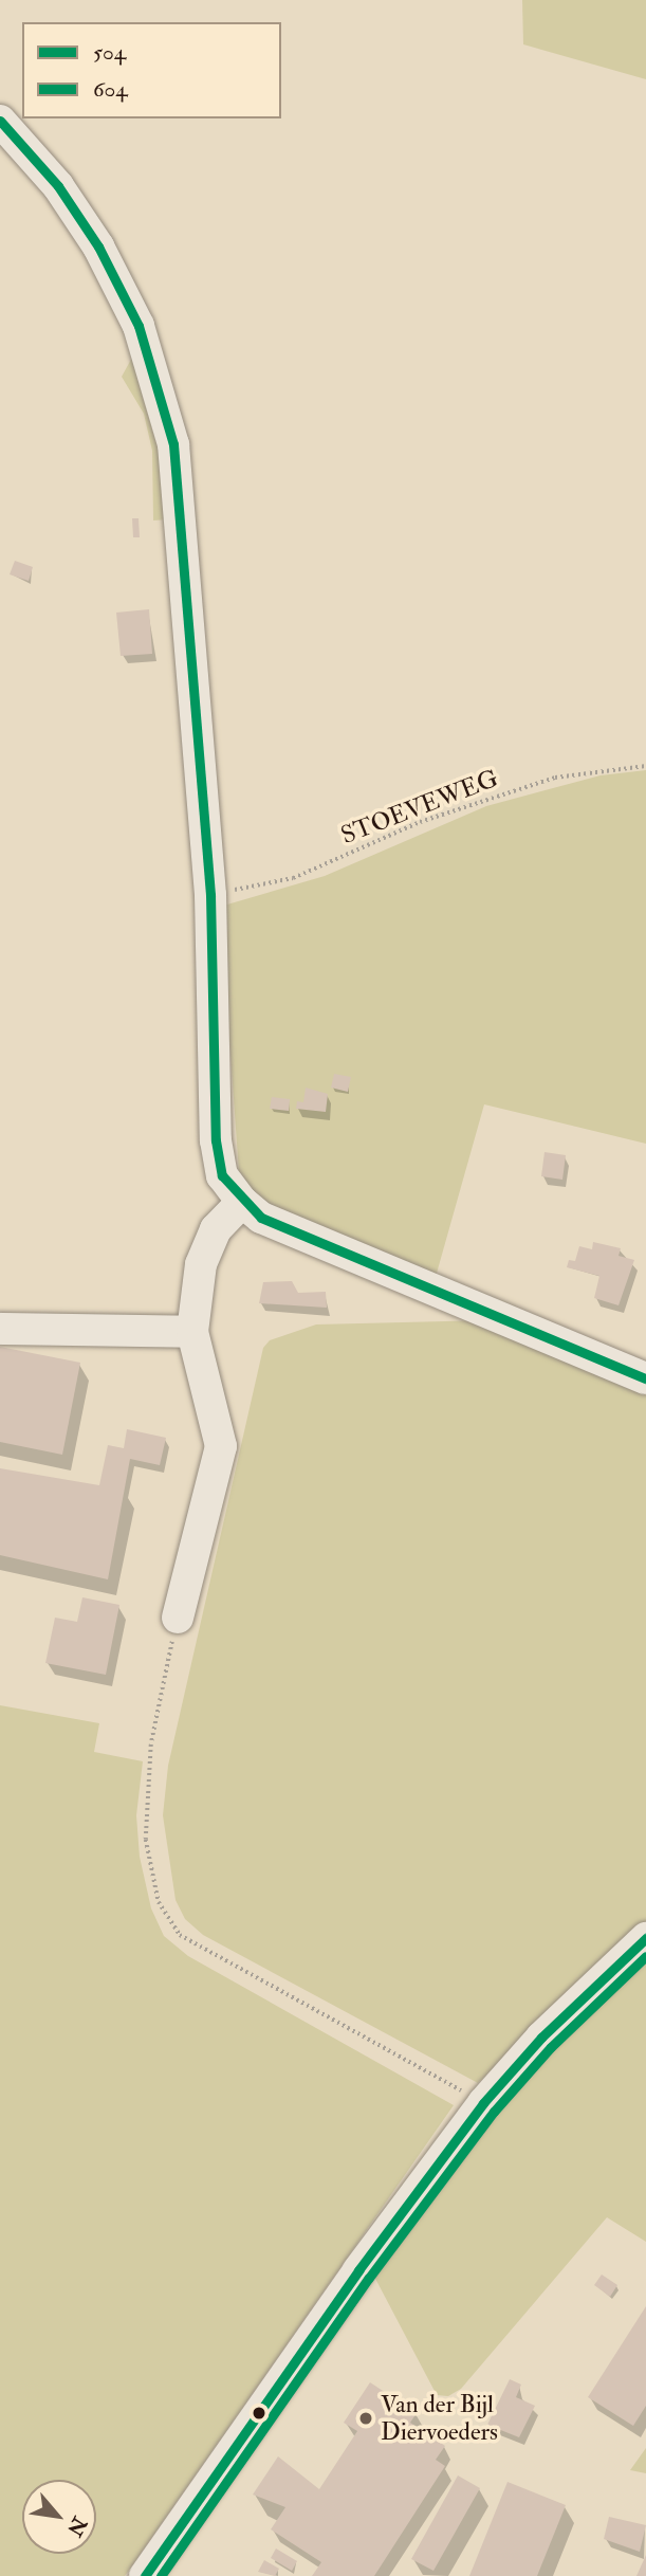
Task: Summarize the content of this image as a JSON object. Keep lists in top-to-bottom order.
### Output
{
  "streets": {
    "path": ["STOEVEWEG"]
  },
  "places": ["Van der Bijl Diervoeders"],
  "lines": ["transit line 504", "transit line 604"],
  "legend": ["504", "604"],
  "north": "bottom right"
}
